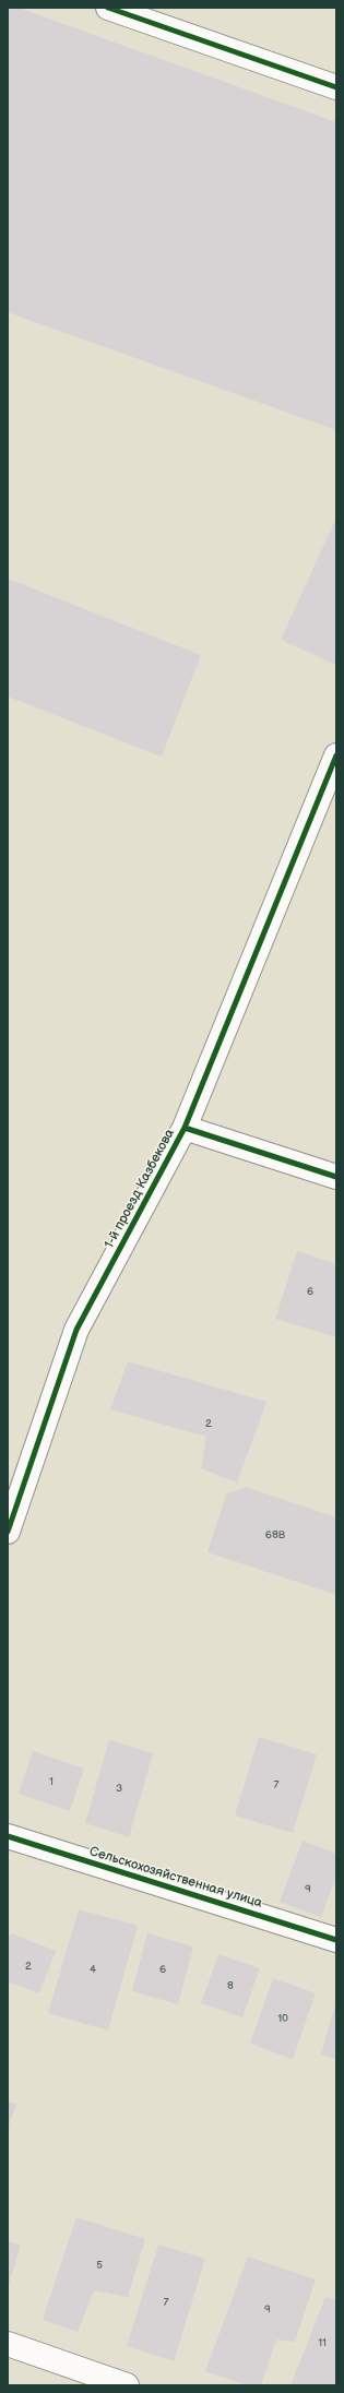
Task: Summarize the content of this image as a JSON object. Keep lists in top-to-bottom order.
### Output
{
  "streets": {
    "street": ["1-й проезд Казбекова", "Сельскохозяйственная улица"]
  },
  "house_numbers": [
    "6",
    "2",
    "68В",
    "1",
    "7",
    "3",
    "9",
    "2",
    "4",
    "6",
    "8",
    "10",
    "5",
    "7",
    "9",
    "11"
  ]
}
